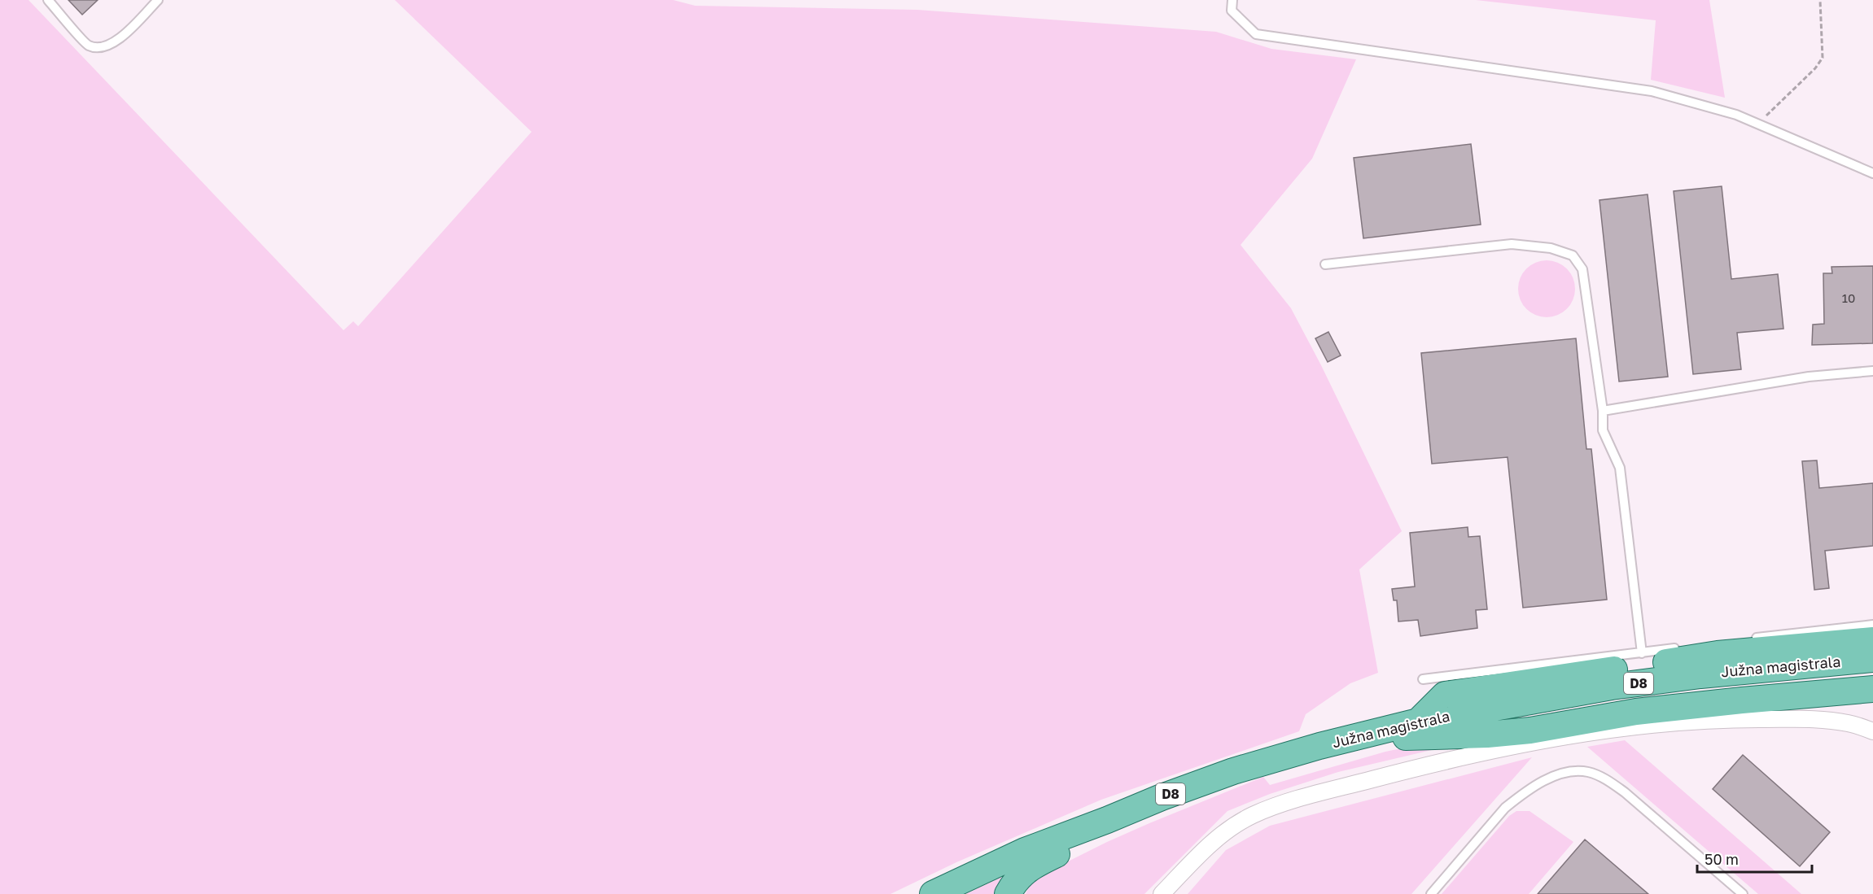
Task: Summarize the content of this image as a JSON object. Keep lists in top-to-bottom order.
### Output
{
  "streets": {
    "main road": ["Južna magistrala", "D8"]
  },
  "house_numbers": ["10"],
  "scale_bar": "50 m"
}
